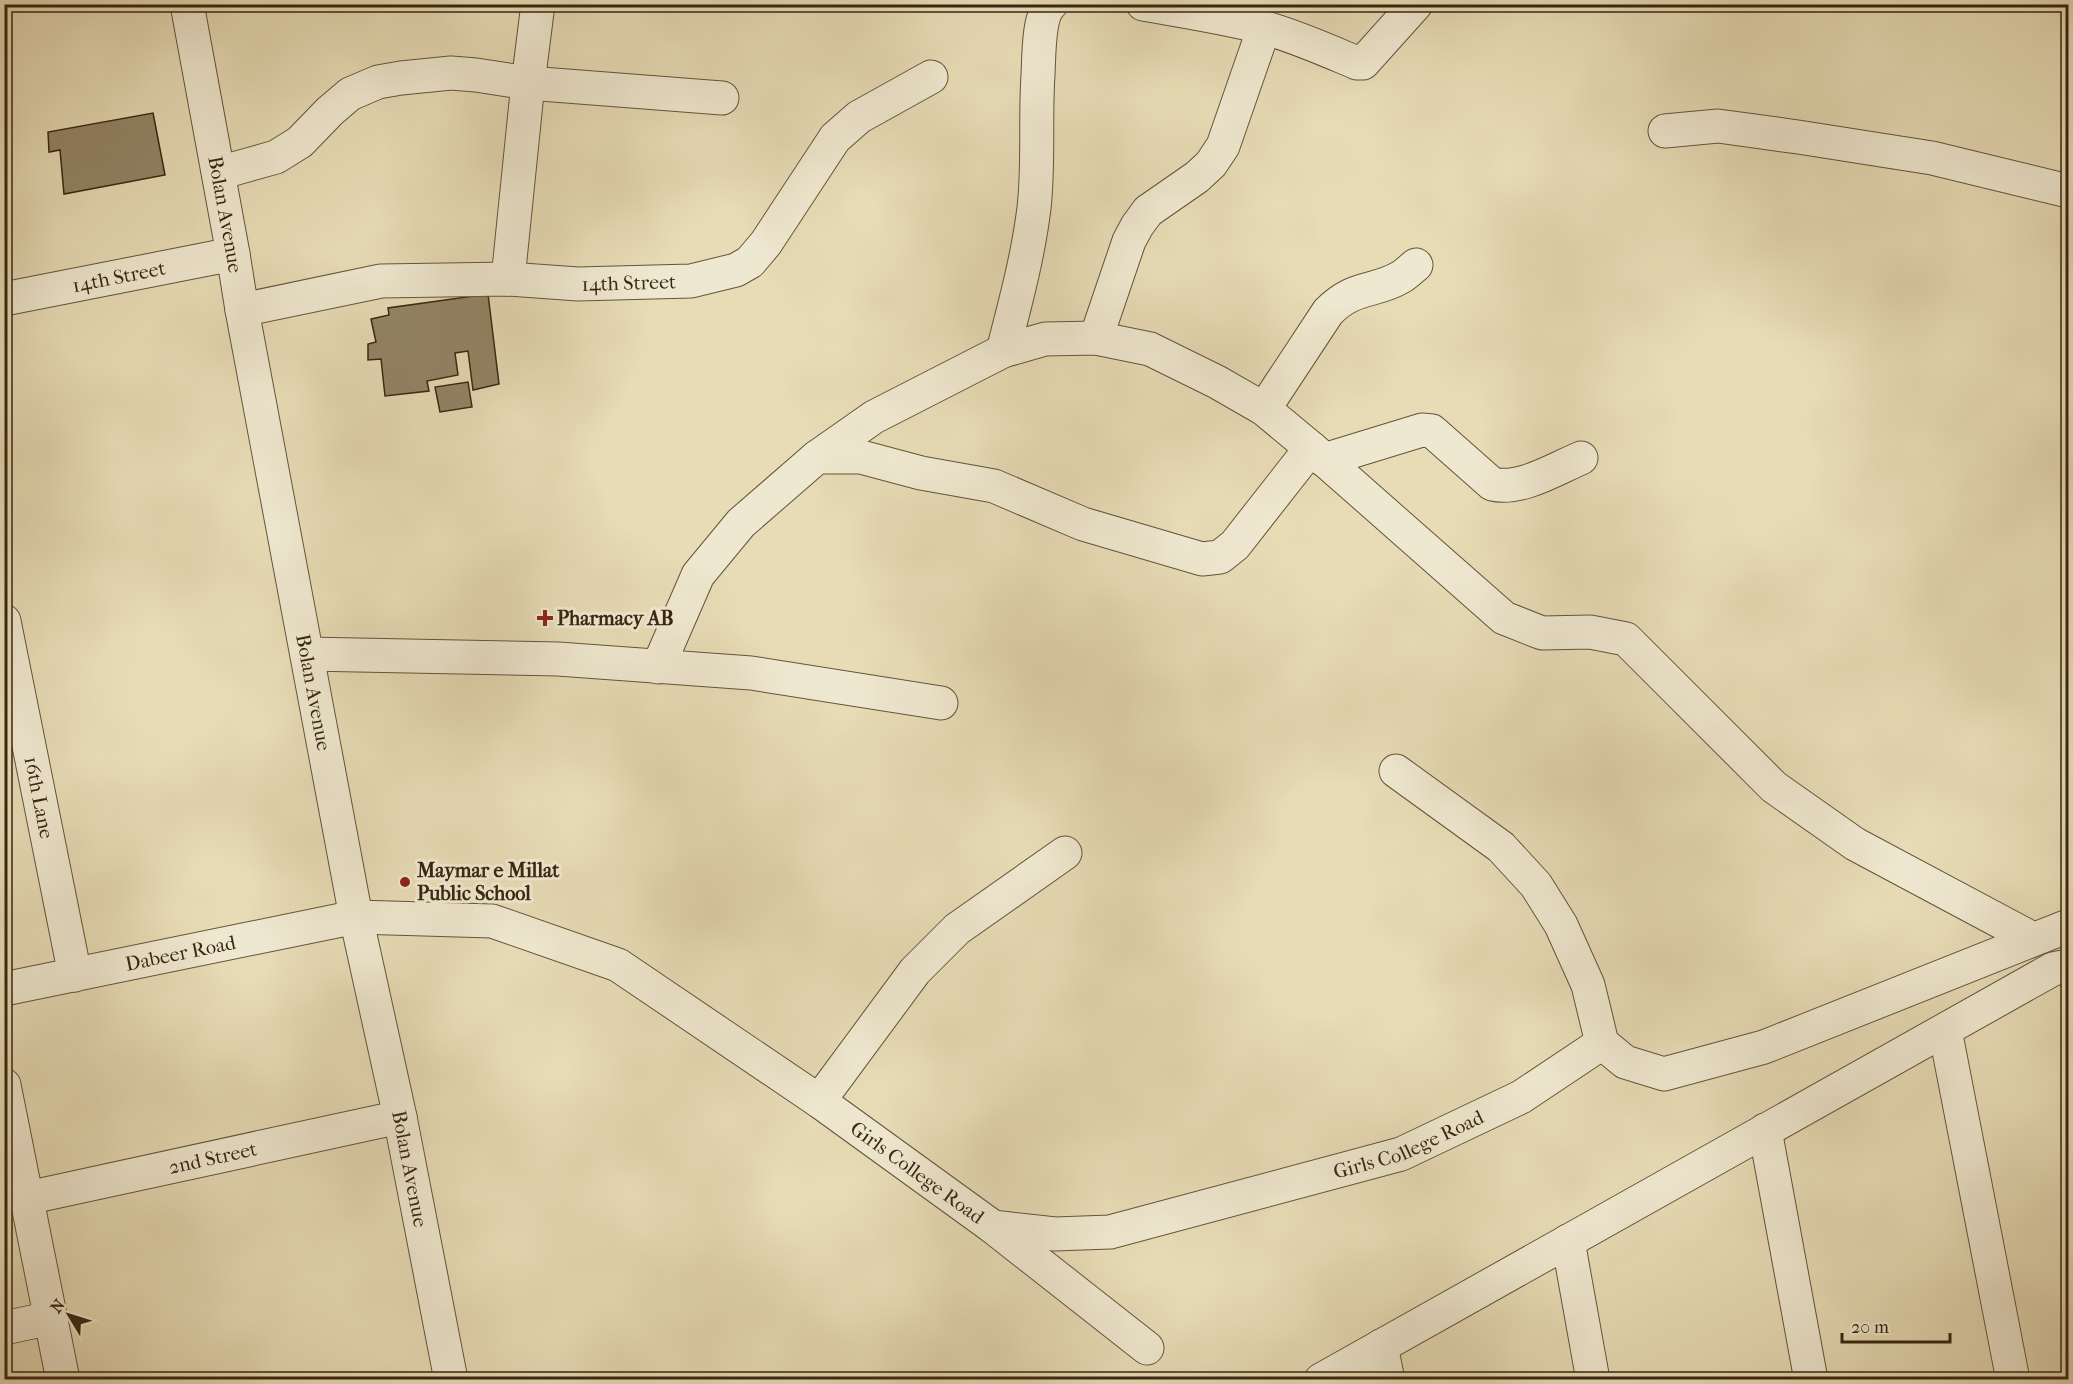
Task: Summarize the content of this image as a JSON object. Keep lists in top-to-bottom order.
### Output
{
  "streets": {
    "street": [
      "Bolan Avenue",
      "14th Street",
      "16th Lane",
      "Dabeer Road",
      "Girls College Road",
      "2nd Street"
    ]
  },
  "crossings": [
    ["Bolan Avenue", "14th Street"],
    ["Bolan Avenue", "Dabeer Road"],
    ["Bolan Avenue", "Girls College Road"],
    ["Bolan Avenue", "2nd Street"],
    ["16th Lane", "Dabeer Road"],
    ["Dabeer Road", "Girls College Road"]
  ],
  "places": {
    "health": ["Pharmacy AB"],
    "other": ["Maymar e Millat Public School"]
  },
  "scale_bar": "20 m",
  "north": "top left"
}
